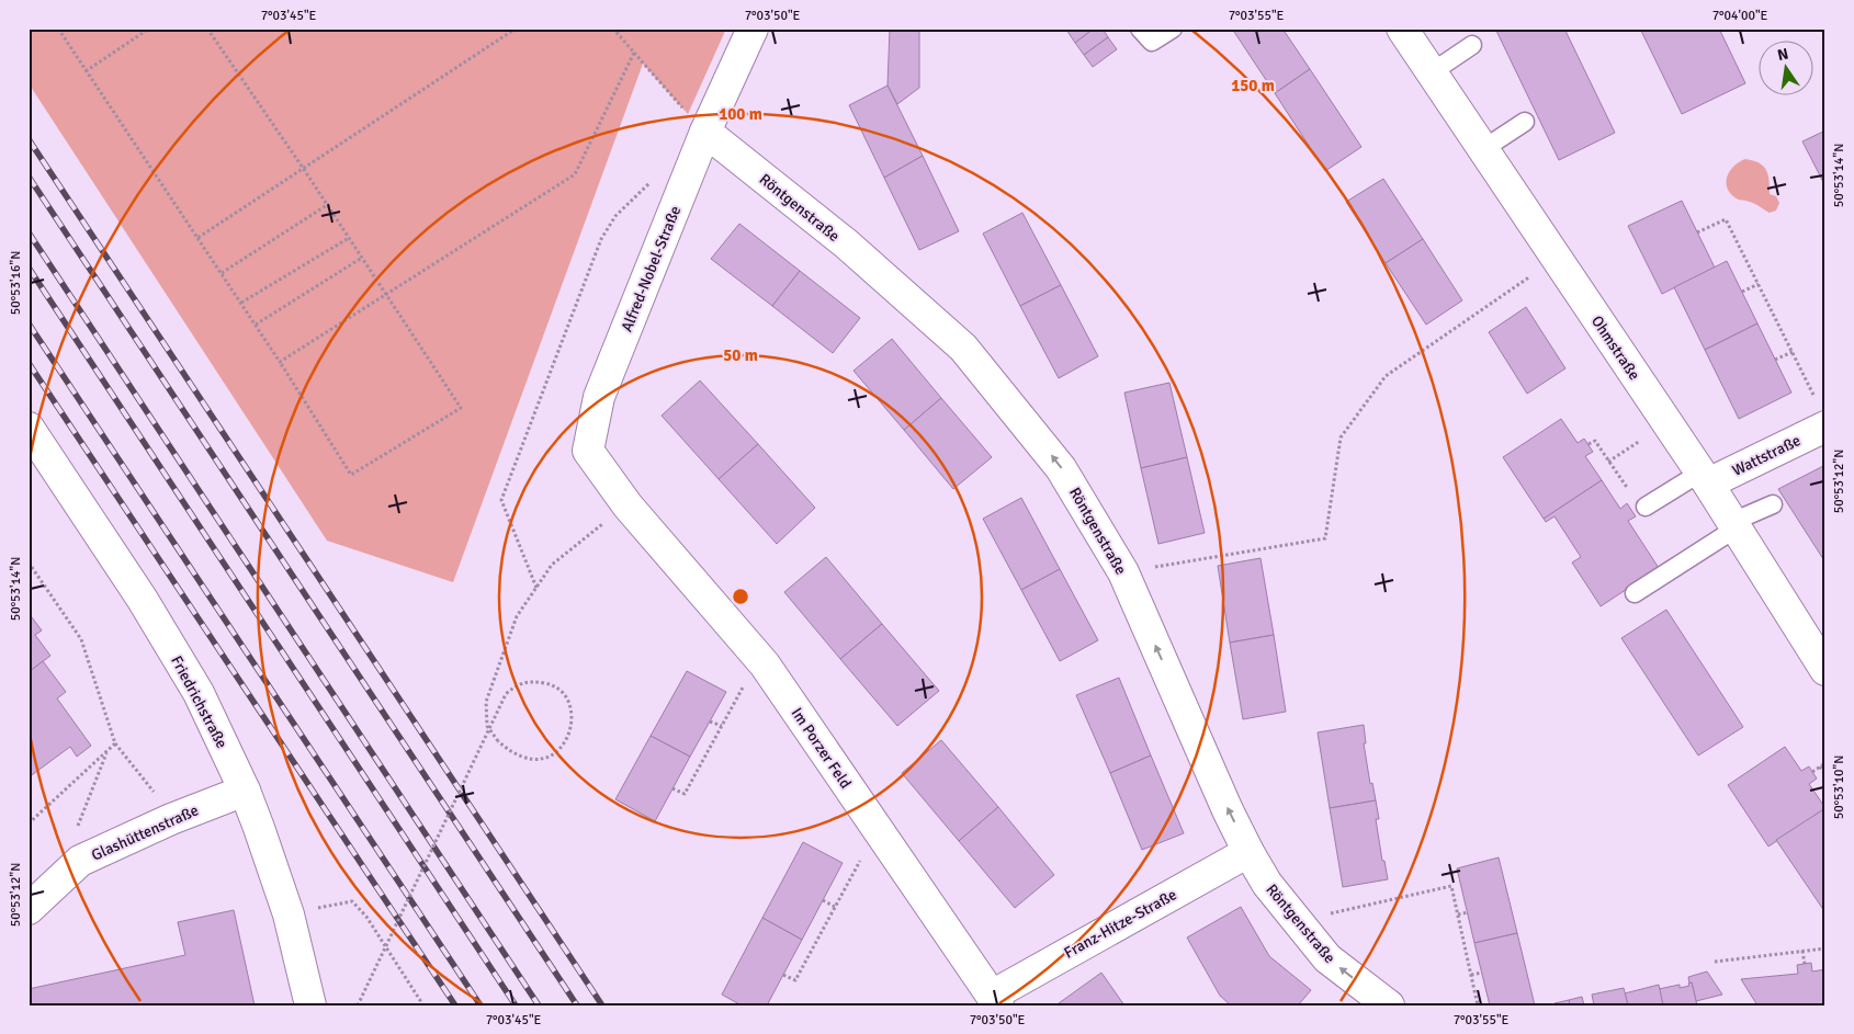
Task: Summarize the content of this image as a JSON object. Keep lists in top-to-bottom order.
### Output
{
  "streets": {
    "street": [
      "Röntgenstraße",
      "Alfred-Nobel-Straße",
      "Ohmstraße",
      "Wattstraße",
      "Friedrichstraße",
      "Im Porzer Feld",
      "Glashüttenstraße",
      "Franz-Hitze-Straße"
    ]
  },
  "crossings": [
    ["Röntgenstraße", "Alfred-Nobel-Straße"],
    ["Röntgenstraße", "Franz-Hitze-Straße"],
    ["Alfred-Nobel-Straße", "Im Porzer Feld"],
    ["Ohmstraße", "Wattstraße"],
    ["Friedrichstraße", "Glashüttenstraße"],
    ["Im Porzer Feld", "Franz-Hitze-Straße"]
  ],
  "one_way": ["Röntgenstraße"],
  "north": "top",
  "coordinates": [
    "7°03'45\"E",
    "7°03'50\"E",
    "7°03'55\"E",
    "7°04'00\"E",
    "50°53'14\"N",
    "50°53'16\"N",
    "50°53'12\"N",
    "50°53'10\"N"
  ],
  "rings": ["150 m", "100 m", "50 m"]
}
